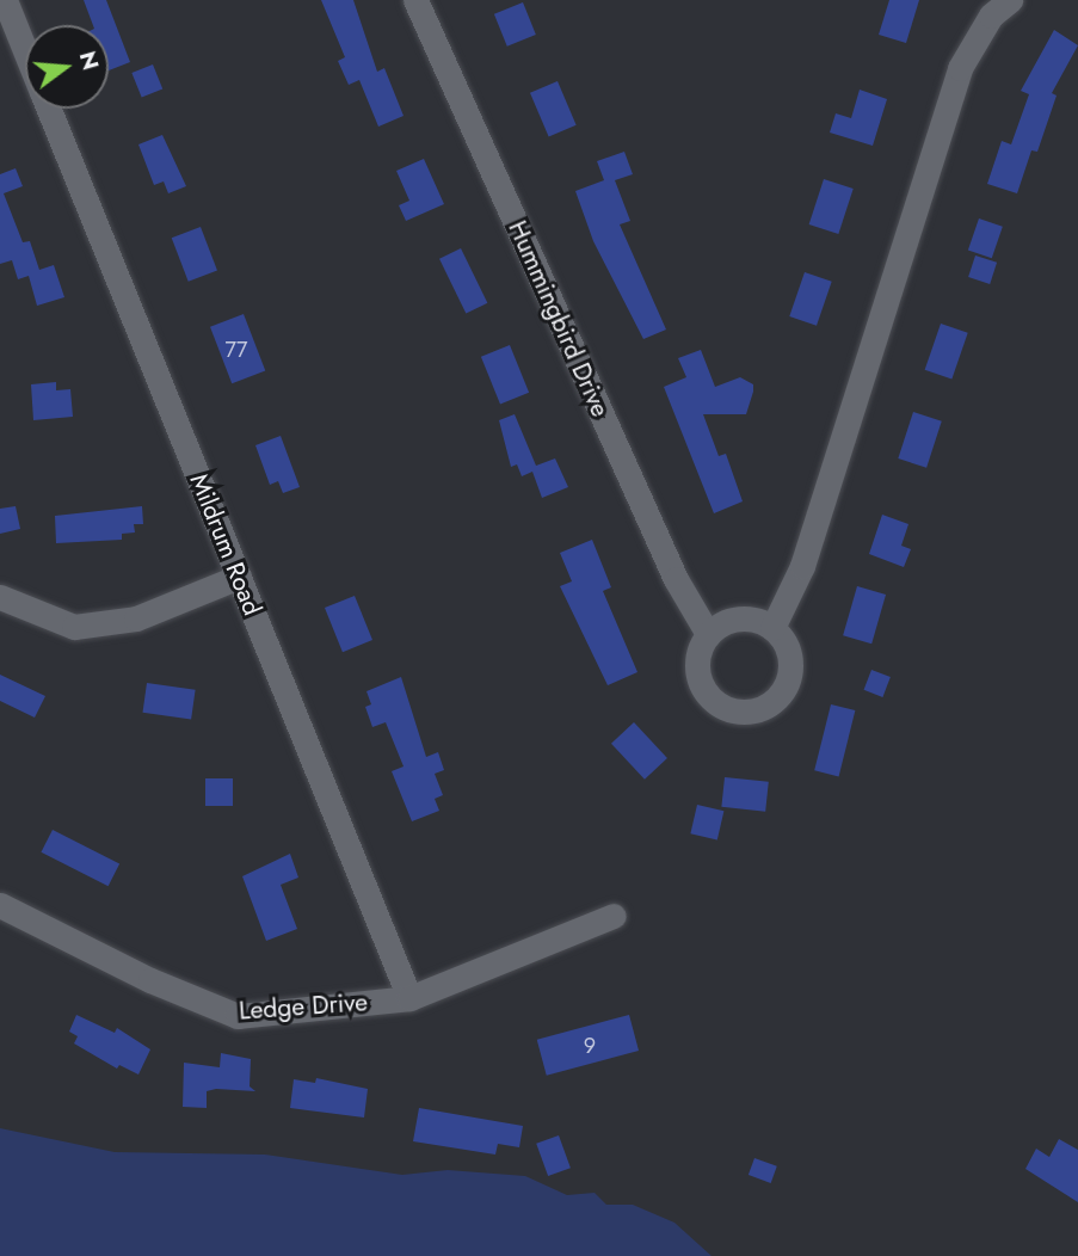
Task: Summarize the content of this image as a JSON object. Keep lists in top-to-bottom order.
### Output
{
  "streets": {
    "street": ["Hummingbird Drive", "Mildrum Road", "Ledge Drive"]
  },
  "crossings": [
    ["Mildrum Road", "Ledge Drive"]
  ],
  "house_numbers": ["77", "9"],
  "north": "right"
}
